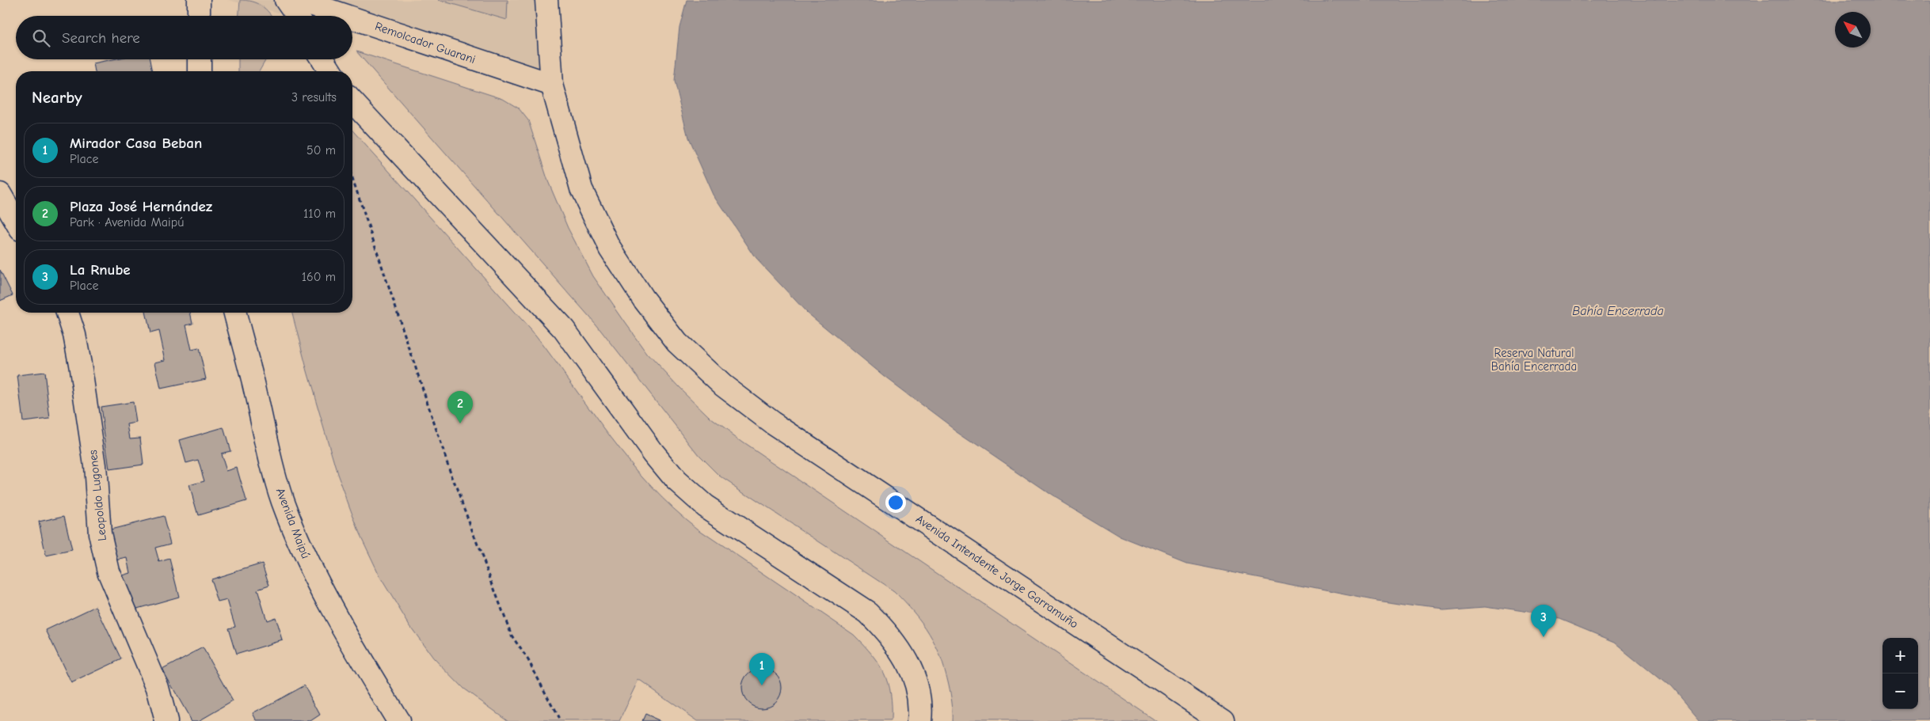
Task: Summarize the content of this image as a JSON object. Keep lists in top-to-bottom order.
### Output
{
  "streets": {
    "street": [
      "Remolcador Guarani",
      "Leopoldo Lugones",
      "Avenida Maipú",
      "Avenida Intendente Jorge Garramuño"
    ]
  },
  "crossings": [
    ["Remolcador Guarani", "Avenida Intendente Jorge Garramuño"]
  ],
  "water": ["Bahía Encerrada"],
  "parks": ["Reserva Natural Bahía Encerrada"],
  "north": "top left",
  "page": {
    "search": "Search here",
    "heading": ["Nearby", "3 results"],
    "list": [
      {
        "mark": "1",
        "name": "Mirador Casa Beban",
        "note": "Place",
        "value": "50 m"
      },
      {
        "mark": "2",
        "name": "Plaza José Hernández",
        "note": "Park · Avenida Maipú",
        "value": "110 m"
      },
      {
        "mark": "3",
        "name": "La Rnube",
        "note": "Place",
        "value": "160 m"
      }
    ],
    "pins": ["2", "3", "1"],
    "map_buttons": ["+", "−"]
  }
}
